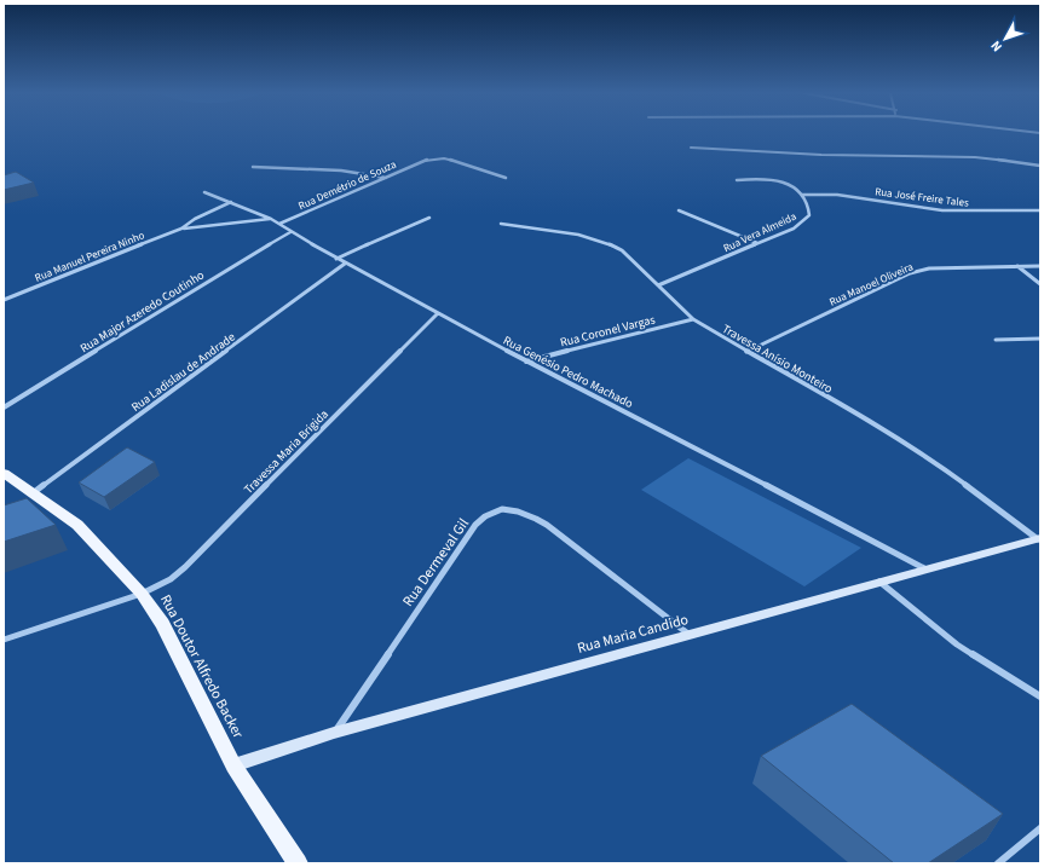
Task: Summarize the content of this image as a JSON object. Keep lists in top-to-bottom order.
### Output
{
  "streets": {
    "main road": ["Rua Doutor Alfredo Backer"],
    "street": [
      "Rua Demétrio de Souza",
      "Rua José Freire Tales",
      "Rua Vera Almeida",
      "Rua Manuel Pereira Ninho",
      "Rua Manoel Oliveira",
      "Rua Major Azeredo Coutinho",
      "Rua Coronel Vargas",
      "Travessa Anísio Monteiro",
      "Rua Ladislau de Andrade",
      "Rua Genésio Pedro Machado",
      "Travessa Maria Brigida",
      "Rua Dermeval Gil",
      "Rua Maria Candido"
    ]
  },
  "crossings": [
    ["Rua Demétrio de Souza", "Rua Genésio Pedro Machado"],
    ["Rua José Freire Tales", "Rua Vera Almeida"],
    ["Rua Vera Almeida", "Travessa Anísio Monteiro"],
    ["Rua Manuel Pereira Ninho", "Rua Genésio Pedro Machado"],
    ["Rua Manoel Oliveira", "Travessa Anísio Monteiro"],
    ["Rua Major Azeredo Coutinho", "Rua Genésio Pedro Machado"],
    ["Rua Coronel Vargas", "Travessa Anísio Monteiro"],
    ["Rua Coronel Vargas", "Rua Genésio Pedro Machado"],
    ["Travessa Anísio Monteiro", "Rua Maria Candido"],
    ["Rua Ladislau de Andrade", "Rua Genésio Pedro Machado"],
    ["Rua Ladislau de Andrade", "Rua Doutor Alfredo Backer"],
    ["Rua Genésio Pedro Machado", "Travessa Maria Brigida"],
    ["Rua Genésio Pedro Machado", "Rua Maria Candido"],
    ["Travessa Maria Brigida", "Rua Doutor Alfredo Backer"],
    ["Rua Dermeval Gil", "Rua Maria Candido"],
    ["Rua Maria Candido", "Rua Doutor Alfredo Backer"]
  ],
  "north": "bottom left"
}
